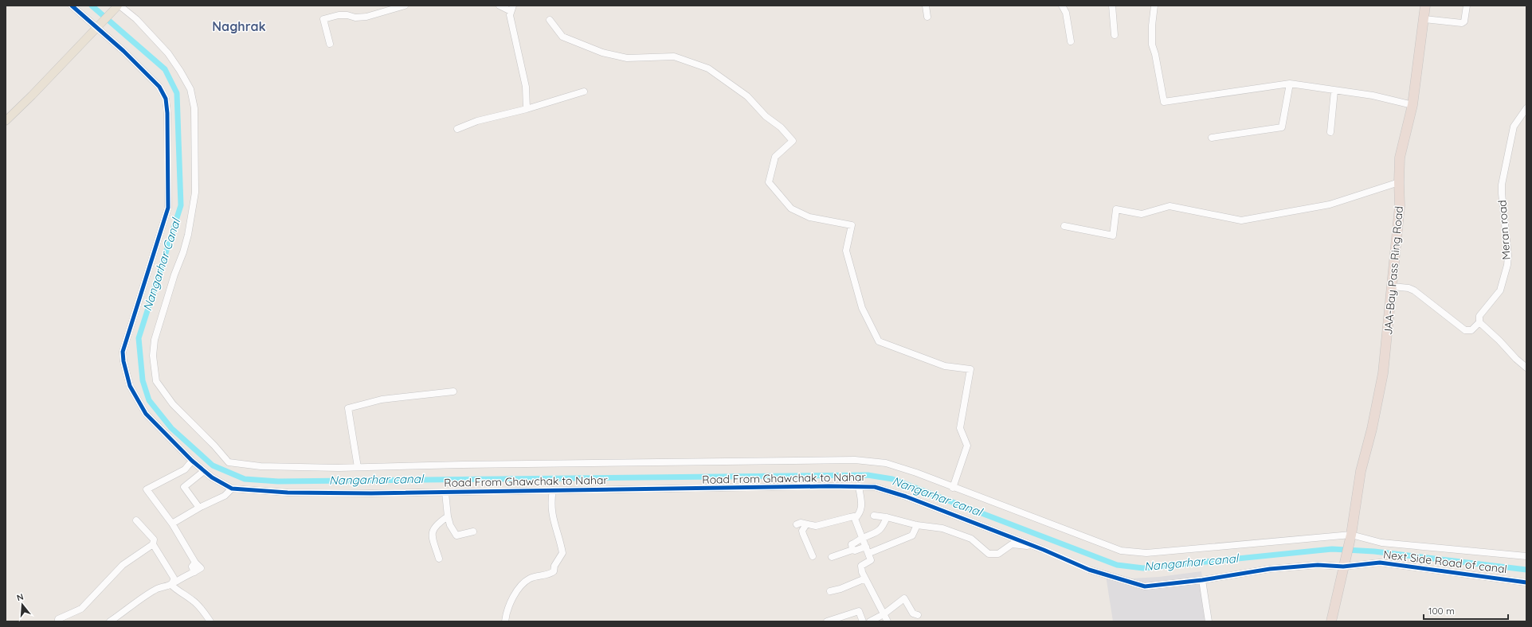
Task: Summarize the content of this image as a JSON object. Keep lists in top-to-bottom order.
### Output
{
  "streets": {
    "highway": ["JAA-Bay Pass Ring Road"],
    "street": ["Meran road", "Road From Ghawchak to Nahar", "Next Side Road of canal"]
  },
  "crossings": [
    ["JAA-Bay Pass Ring Road", "Road From Ghawchak to Nahar"],
    ["JAA-Bay Pass Ring Road", "Next Side Road of canal"],
    ["Road From Ghawchak to Nahar", "Next Side Road of canal"]
  ],
  "districts": ["Naghrak"],
  "water": ["Nangarhar Canal", "Nangarhar canal"],
  "scale_bar": "100 m",
  "north": "top"
}
